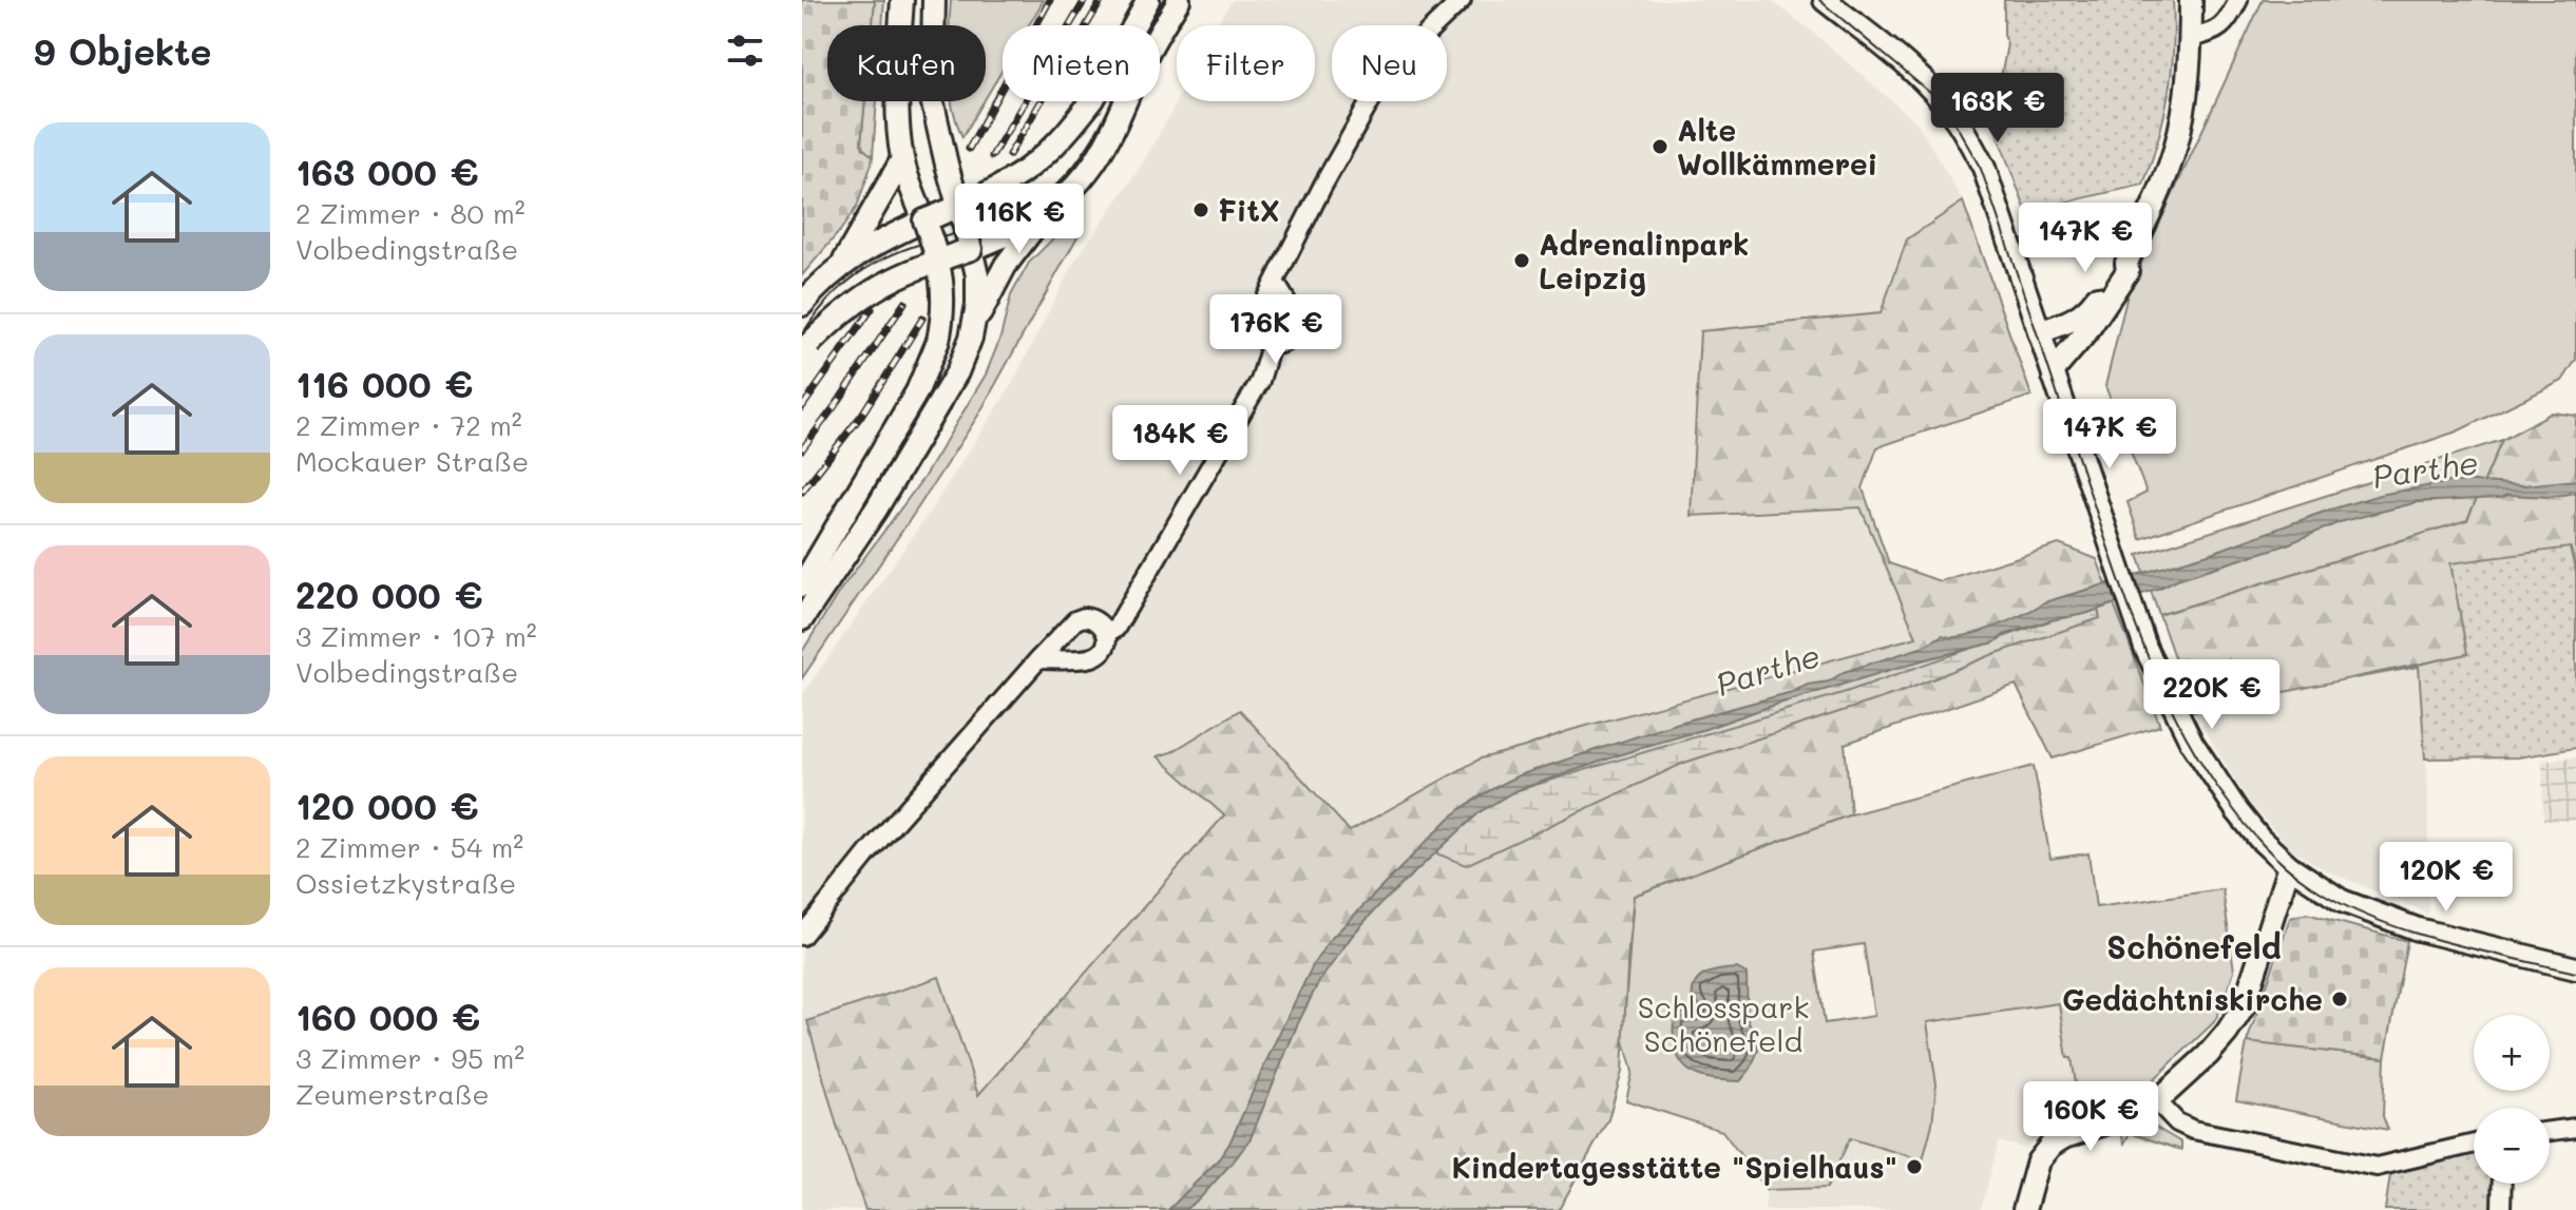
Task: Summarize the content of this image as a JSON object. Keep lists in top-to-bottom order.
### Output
{
  "districts": ["Schönefeld"],
  "water": ["Parthe"],
  "parks": ["Schlosspark Schönefeld"],
  "places": [
    "Alte Wollkämmerei",
    "FitX",
    "Adrenalinpark Leipzig",
    "Gedächtniskirche",
    "Kindertagesstätte \"Spielhaus\""
  ],
  "page": {
    "heading": "9 Objekte",
    "chip": [
      "Kaufen",
      "Mieten",
      "Filter",
      "Neu"
    ],
    "price": [
      "163K €",
      "116K €",
      "147K €",
      "176K €",
      "147K €",
      "184K €",
      "220K €",
      "120K €",
      "160K €"
    ],
    "list": [
      {
        "name": "163 000 €",
        "note": "2 Zimmer · 80 m² · Volbedingstraße"
      },
      {
        "name": "116 000 €",
        "note": "2 Zimmer · 72 m² · Mockauer Straße"
      },
      {
        "name": "220 000 €",
        "note": "3 Zimmer · 107 m² · Volbedingstraße"
      },
      {
        "name": "120 000 €",
        "note": "2 Zimmer · 54 m² · Ossietzkystraße"
      },
      {
        "name": "160 000 €",
        "note": "3 Zimmer · 95 m² · Zeumerstraße"
      }
    ],
    "map_buttons": ["+", "−"]
  }
}
